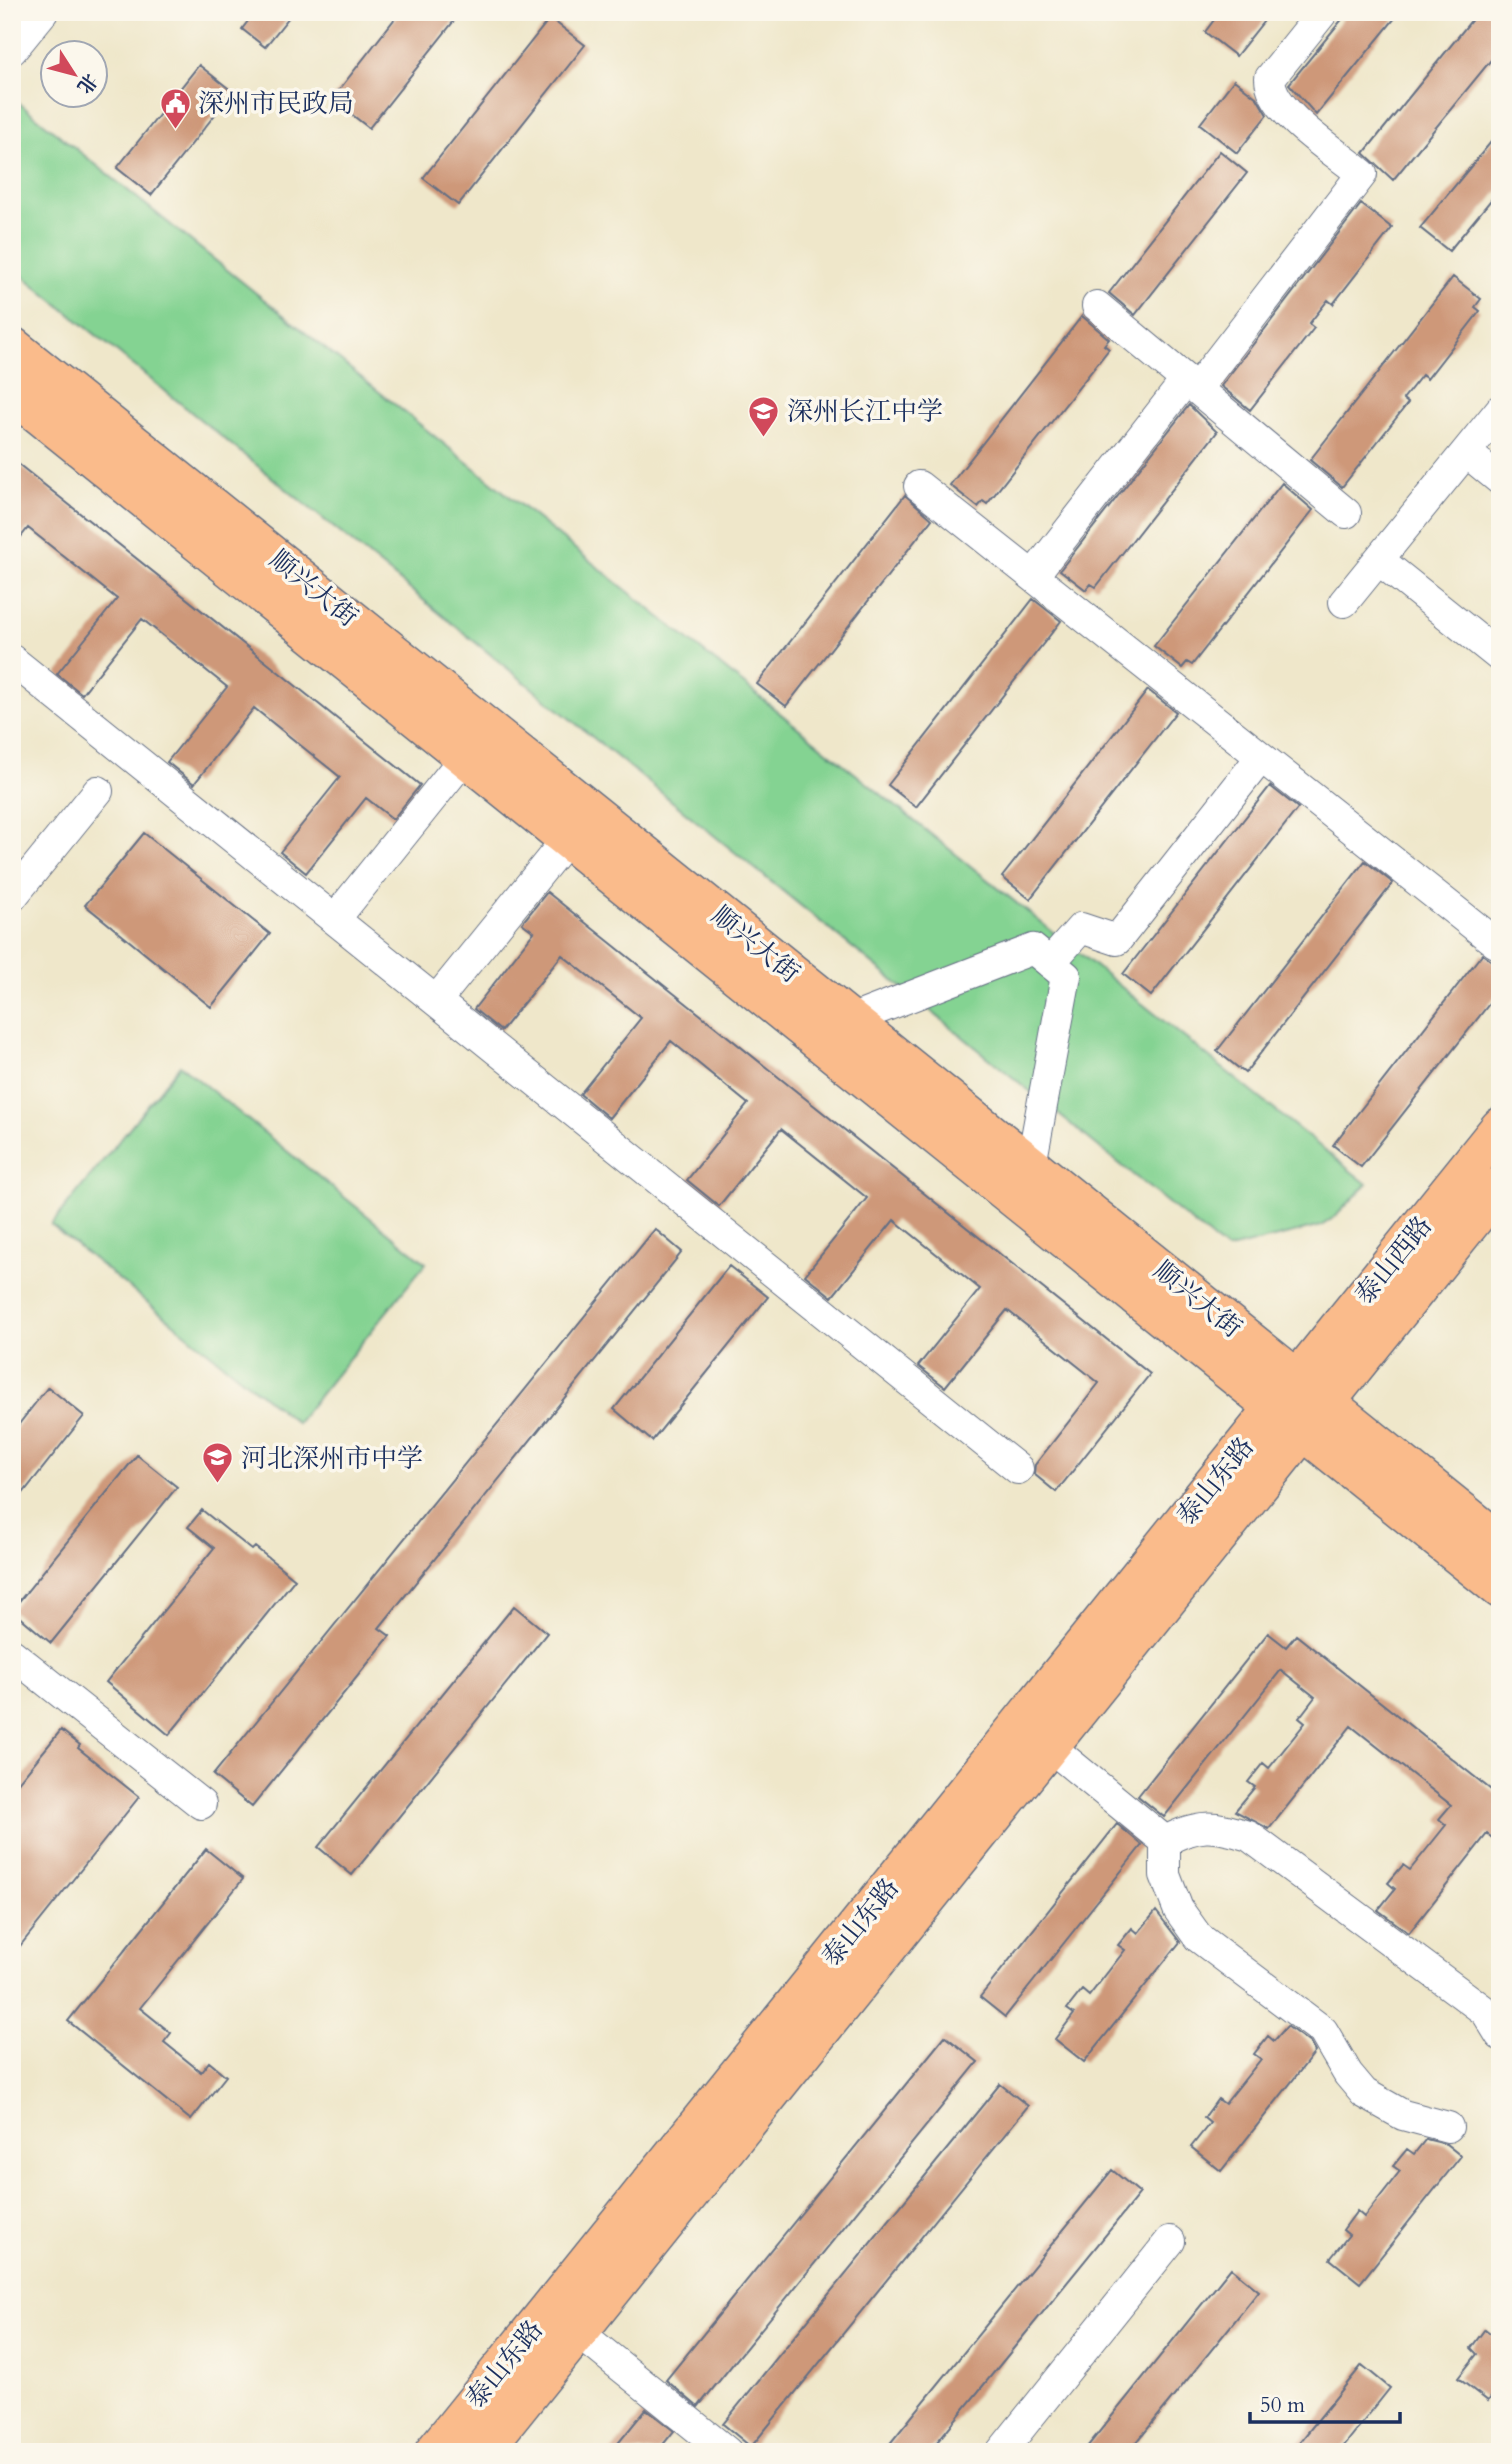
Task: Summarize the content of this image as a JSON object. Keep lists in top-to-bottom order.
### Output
{
  "streets": {
    "main road": ["顺兴大街", "泰山西路", "泰山东路"]
  },
  "crossings": [
    ["顺兴大街", "泰山西路"],
    ["顺兴大街", "泰山东路"],
    ["泰山西路", "泰山东路"]
  ],
  "places": {
    "public building": ["深州市民政局"],
    "school or university": ["深州长江中学", "河北深州市中学"]
  },
  "scale_bar": "50 m",
  "north": "bottom right"
}
